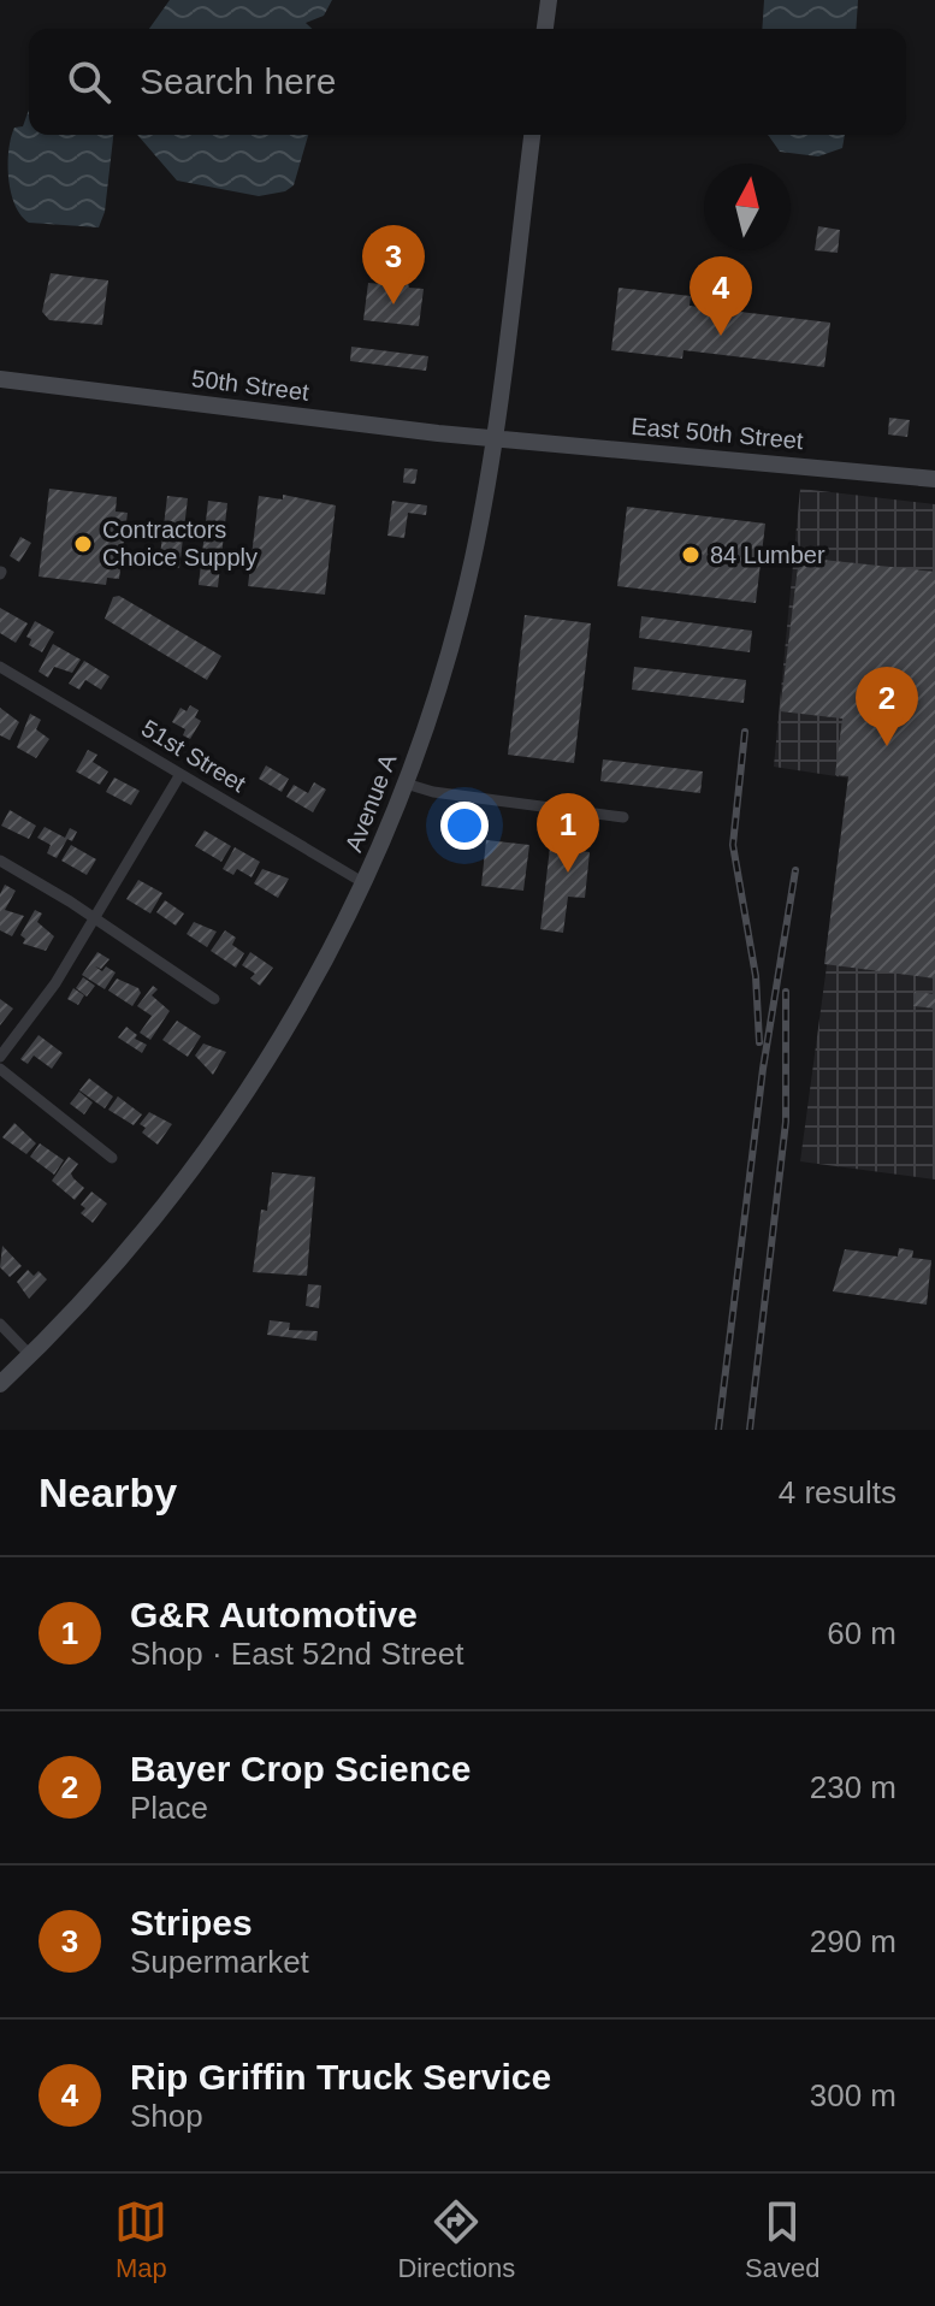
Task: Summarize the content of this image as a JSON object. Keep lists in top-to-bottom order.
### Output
{
  "streets": {
    "main road": ["50th Street", "East 50th Street", "Avenue A"],
    "street": ["51st Street"]
  },
  "crossings": [
    ["50th Street", "East 50th Street"],
    ["50th Street", "Avenue A"],
    ["East 50th Street", "Avenue A"],
    ["51st Street", "Avenue A"]
  ],
  "places": ["Contractors Choice Supply", "84 Lumber"],
  "north": "top",
  "page": {
    "search": "Search here",
    "pins": [
      "3",
      "4",
      "2",
      "1"
    ],
    "heading": ["Nearby", "4 results"],
    "list": [
      {
        "mark": "1",
        "name": "G&R Automotive",
        "note": "Shop · East 52nd Street",
        "value": "60 m"
      },
      {
        "mark": "2",
        "name": "Bayer Crop Science",
        "note": "Place",
        "value": "230 m"
      },
      {
        "mark": "3",
        "name": "Stripes",
        "note": "Supermarket",
        "value": "290 m"
      },
      {
        "mark": "4",
        "name": "Rip Griffin Truck Service",
        "note": "Shop",
        "value": "300 m"
      }
    ],
    "nav": ["Map", "Directions", "Saved"]
  }
}
